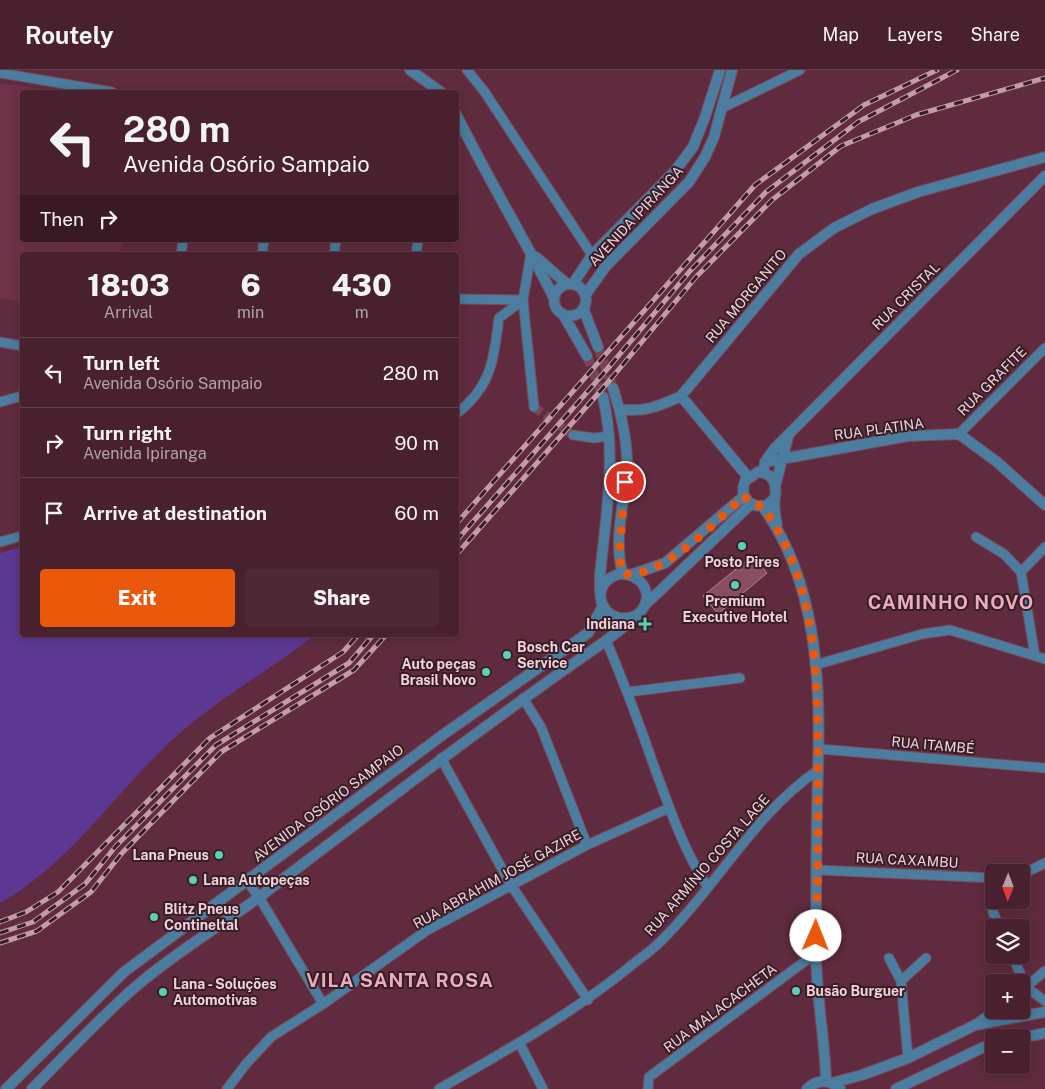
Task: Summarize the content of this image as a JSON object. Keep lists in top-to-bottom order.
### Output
{
  "streets": {
    "street": [
      "AVENIDA IPIRANGA",
      "RUA MORGANITO",
      "RUA CRISTAL",
      "RUA GRAFITE",
      "RUA PLATINA",
      "RUA ITAMBÉ",
      "AVENIDA OSÓRIO SAMPAIO",
      "RUA CAXAMBU",
      "RUA ARMÍNIO COSTA LAGE",
      "RUA ABRAHIM JOSÉ GAZIRE",
      "RUA MALACACHETA"
    ]
  },
  "crossings": [
    ["RUA CRISTAL", "RUA PLATINA"],
    ["RUA GRAFITE", "RUA PLATINA"]
  ],
  "districts": ["CAMINHO NOVO", "VILA SANTA ROSA"],
  "places": {
    "other": [
      "Posto Pires",
      "Premium Executive Hotel",
      "Bosch Car Service",
      "Auto peças Brasil Novo",
      "Lana Pneus",
      "Lana Autopeças",
      "Blitz Pneus Contineltal",
      "Busão Burguer",
      "Lana - Soluções Automotivas"
    ],
    "health": ["Indiana"]
  },
  "north": "bottom",
  "page": {
    "header": "Routely",
    "nav": ["Map", "Layers", "Share"],
    "turn": ["280 m", "Avenida Osório Sampaio"],
    "then": "Then",
    "eta": [
      "18:03",
      "Arrival",
      "6",
      "min",
      "430",
      "m"
    ],
    "list": [
      {
        "name": "Turn left",
        "note": "Avenida Osório Sampaio",
        "value": "280 m"
      },
      {
        "name": "Turn right",
        "note": "Avenida Ipiranga",
        "value": "90 m"
      },
      {
        "name": "Arrive at destination",
        "value": "60 m"
      }
    ],
    "buttons": ["Exit", "Share"],
    "map_buttons": ["+", "−"]
  }
}
